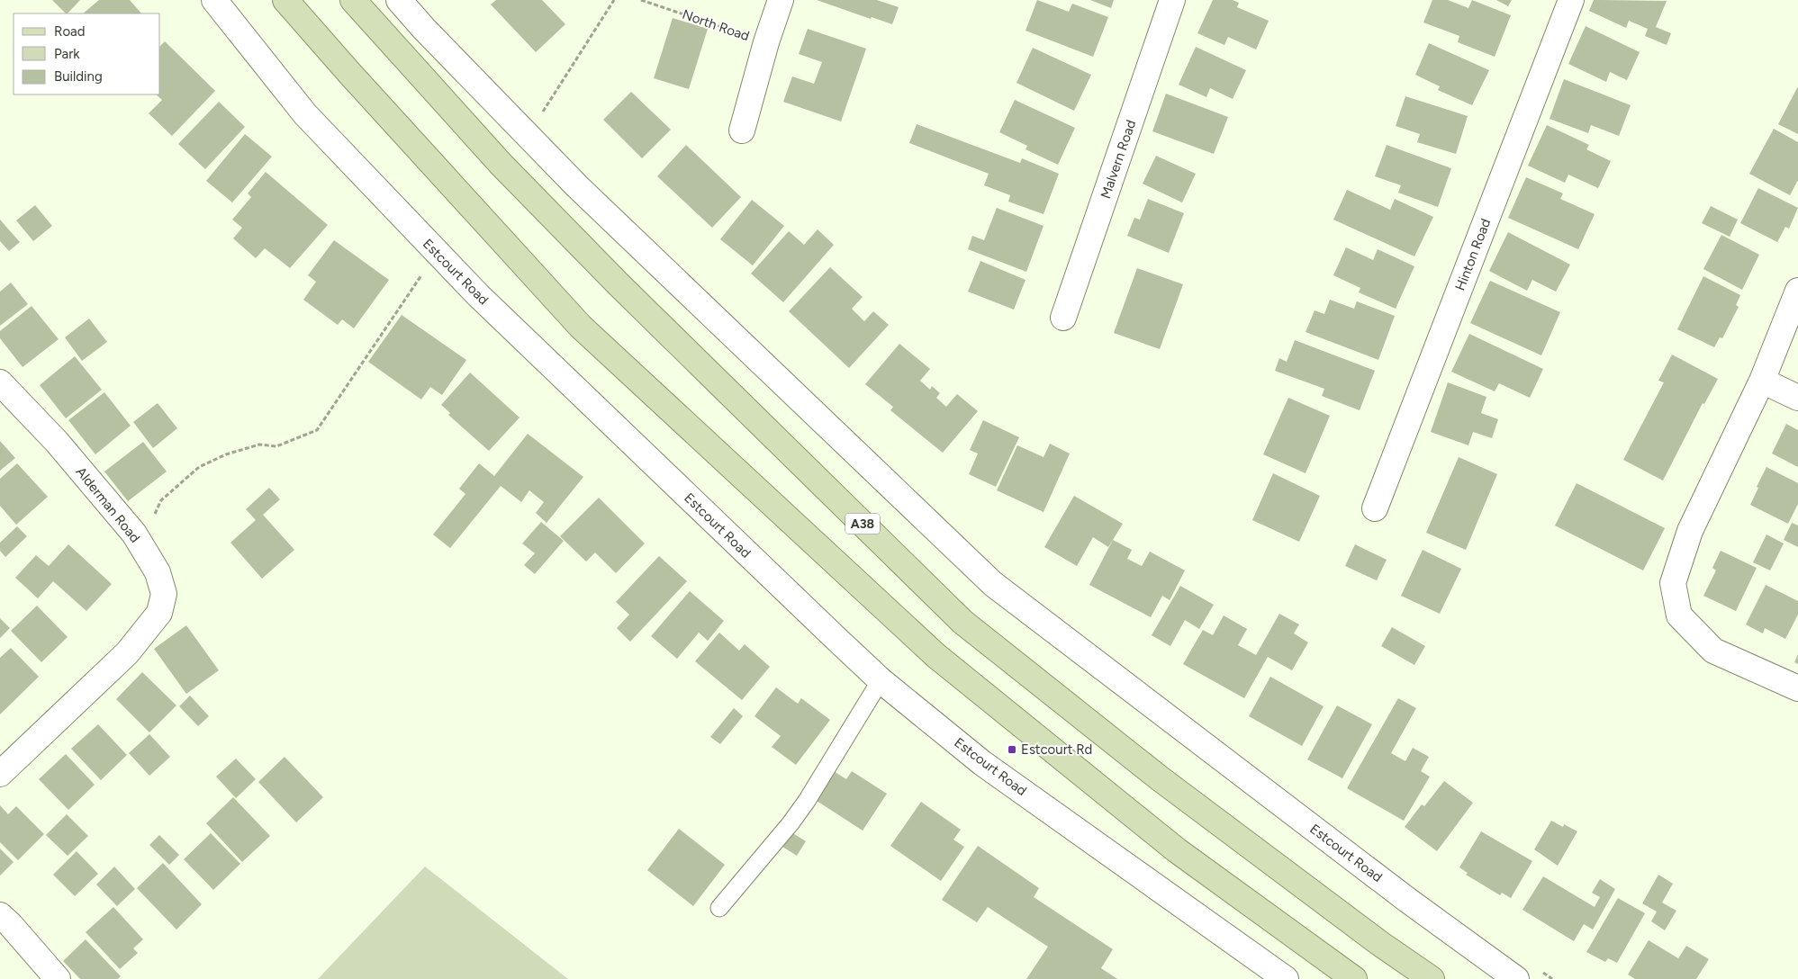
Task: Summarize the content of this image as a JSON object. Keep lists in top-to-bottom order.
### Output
{
  "streets": {
    "main road": ["A38"],
    "street": [
      "North Road",
      "Malvern Road",
      "Hinton Road",
      "Estcourt Road",
      "Alderman Road"
    ]
  },
  "places": {
    "transit": ["Estcourt Rd"]
  },
  "legend": ["Road", "Park", "Building"]
}
